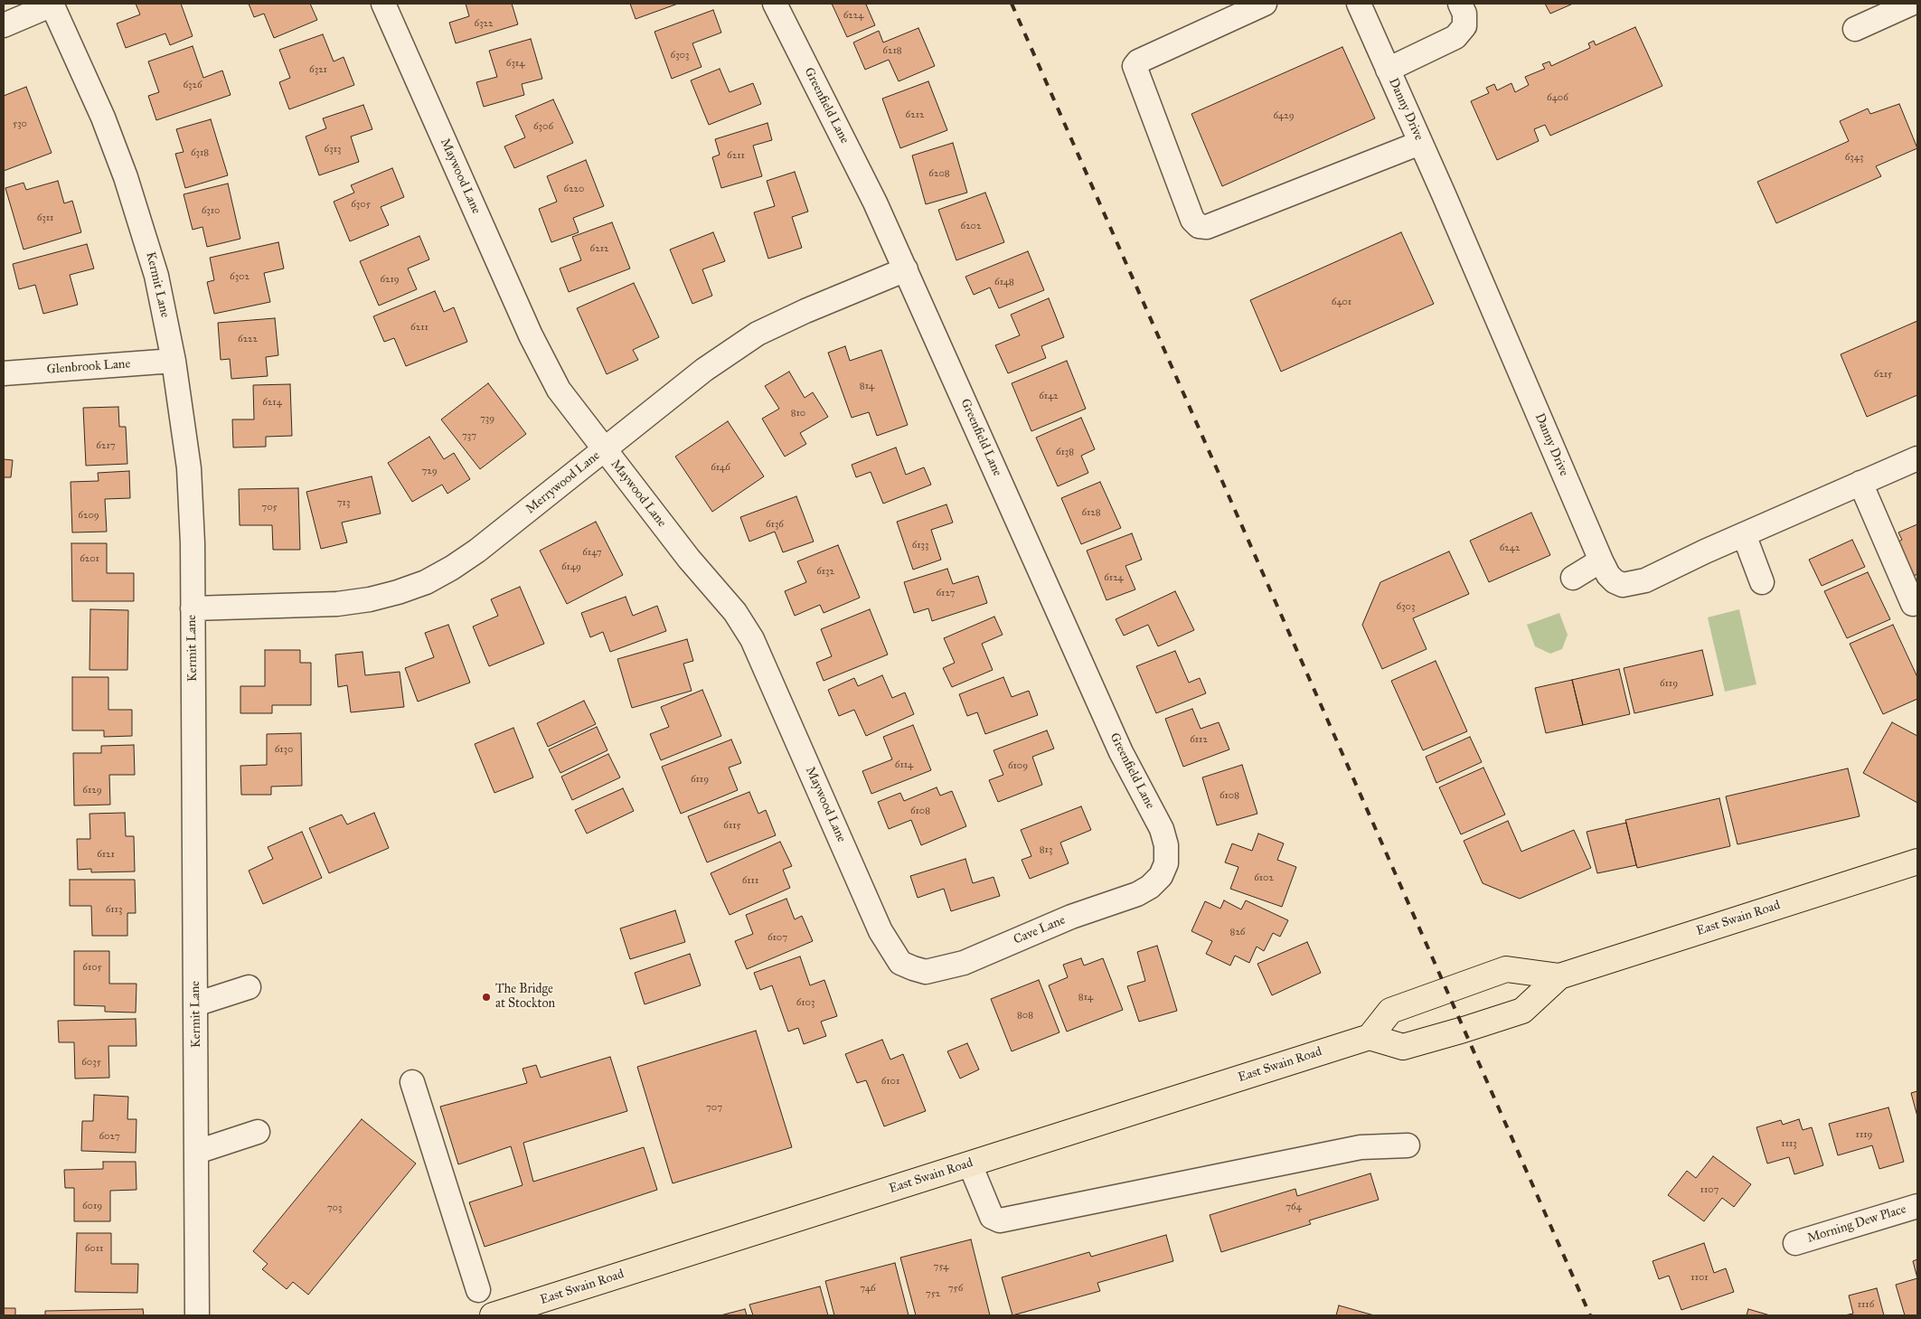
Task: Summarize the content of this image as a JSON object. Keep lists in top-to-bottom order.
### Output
{
  "streets": {
    "main road": ["East Swain Road"],
    "street": [
      "Greenfield Lane",
      "Danny Drive",
      "Maywood Lane",
      "Kermit Lane",
      "Glenbrook Lane",
      "Merrywood Lane",
      "Cave Lane",
      "Morning Dew Place"
    ]
  },
  "crossings": [
    ["Greenfield Lane", "Merrywood Lane"],
    ["Greenfield Lane", "Cave Lane"],
    ["Maywood Lane", "Merrywood Lane"],
    ["Maywood Lane", "Cave Lane"],
    ["Kermit Lane", "Glenbrook Lane"],
    ["Kermit Lane", "Merrywood Lane"]
  ],
  "places": ["The Bridge at Stockton"],
  "house_numbers": [
    "6224",
    "6322",
    "6218",
    "6303",
    "6314",
    "6321",
    "6326",
    "6406",
    "6212",
    "6429",
    "530",
    "6306",
    "6313",
    "6318",
    "6211",
    "6343",
    "6208",
    "6220",
    "6305",
    "6310",
    "6311",
    "6202",
    "6212",
    "6302",
    "6219",
    "6148",
    "6401",
    "6211",
    "6222",
    "6215",
    "814",
    "6142",
    "6214",
    "810",
    "739",
    "737",
    "6217",
    "6138",
    "6146",
    "729",
    "713",
    "705",
    "6128",
    "6209",
    "6136",
    "6133",
    "6242",
    "6147",
    "6201",
    "6149",
    "6132",
    "6124",
    "6127",
    "6303",
    "6119",
    "6112",
    "6130",
    "6114",
    "6109",
    "6119",
    "6129",
    "6108",
    "6108",
    "6115",
    "813",
    "6121",
    "6102",
    "6111",
    "6113",
    "826",
    "6107",
    "6105",
    "814",
    "6103",
    "808",
    "6035",
    "6101",
    "707",
    "1119",
    "6027",
    "1113",
    "1107",
    "6019",
    "764",
    "703",
    "6011",
    "754",
    "1101",
    "746",
    "756",
    "752",
    "1116"
  ]
}
